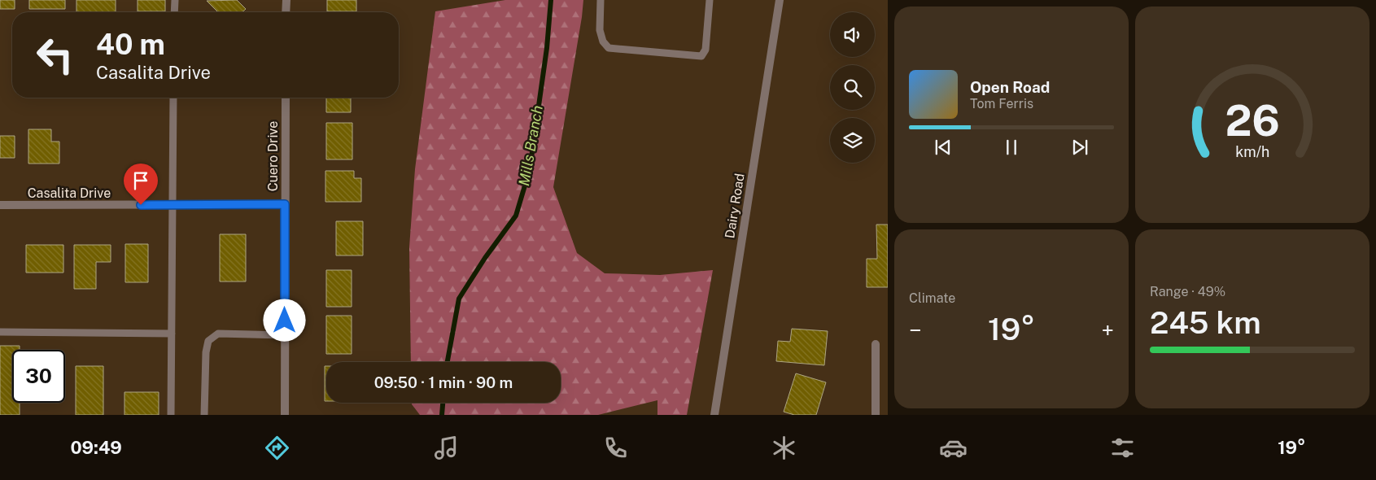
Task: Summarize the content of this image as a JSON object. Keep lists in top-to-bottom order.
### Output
{
  "streets": {
    "street": ["Cuero Drive", "Casalita Drive", "Dairy Road"]
  },
  "crossings": [
    ["Cuero Drive", "Casalita Drive"]
  ],
  "water": ["Mills Branch"],
  "page": {
    "turn": ["40 m", "Casalita Drive"],
    "song": ["Open Road", "Tom Ferris"],
    "tile": [
      "Climate",
      ["Range · 49%", "245 km"]
    ],
    "heat": ["−", "19°", "+"],
    "limit": "30",
    "trip": "09:50 · 1 min · 90 m",
    "tabs": ["09:49", "19°"],
    "gauge": ["26", "km/h"]
  }
}
